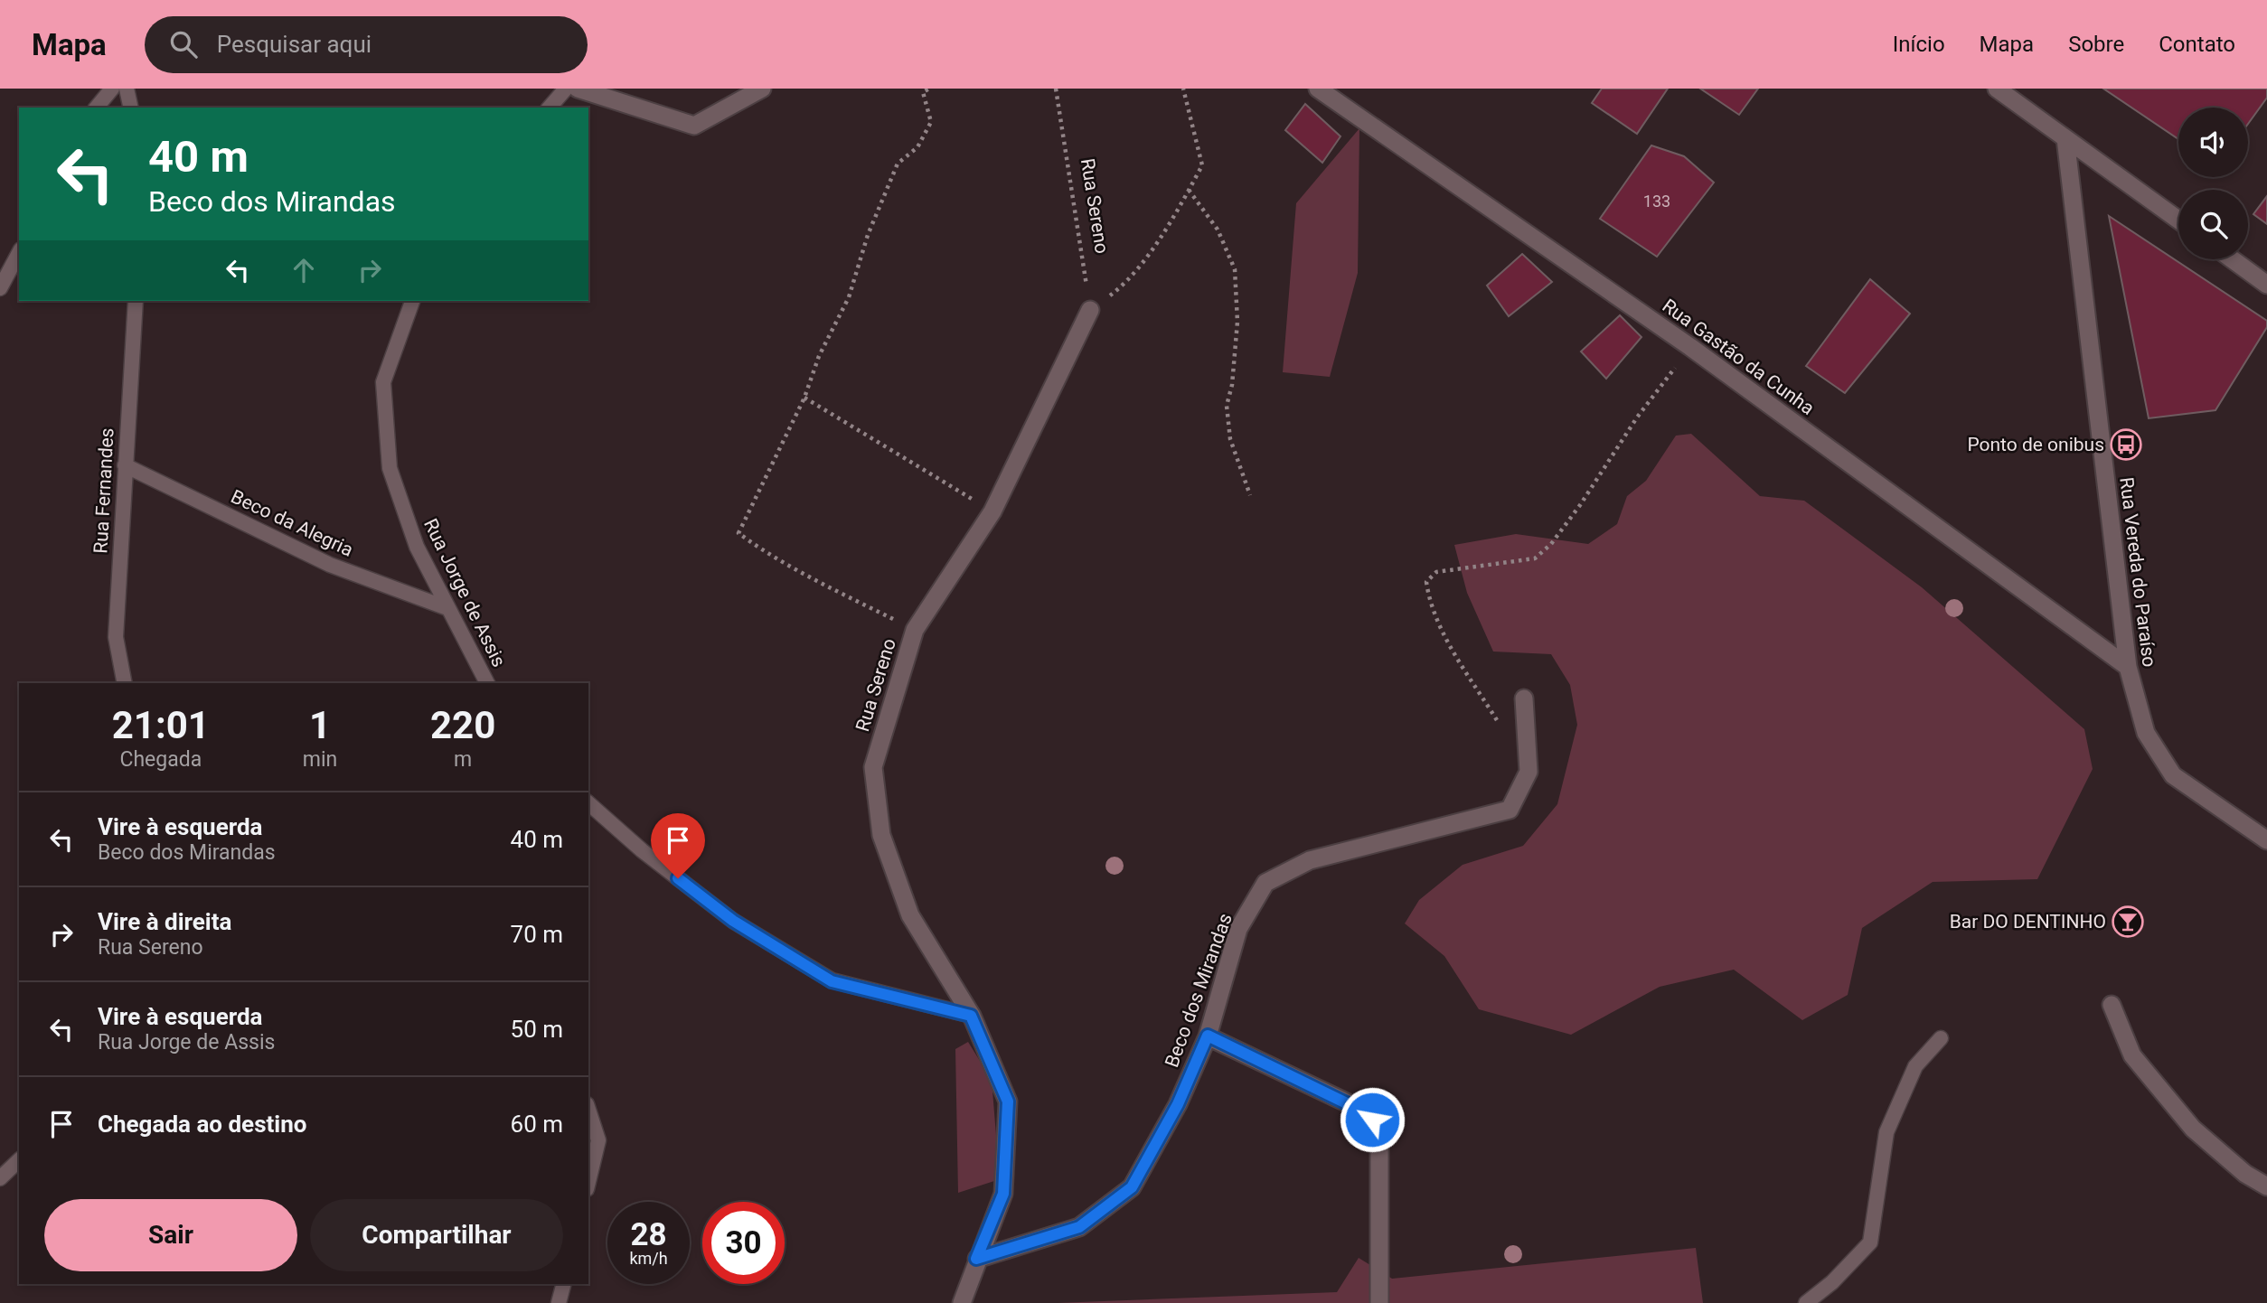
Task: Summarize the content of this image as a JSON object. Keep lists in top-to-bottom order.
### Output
{
  "streets": {
    "street": [
      "Rua Sereno",
      "Rua Gastão da Cunha",
      "Rua Vereda do Paraíso",
      "Beco dos Mirandas"
    ],
    "lane": ["Rua Fernandes", "Beco da Alegria", "Rua Jorge de Assis"]
  },
  "crossings": [
    ["Rua Sereno", "Beco dos Mirandas"],
    ["Rua Gastão da Cunha", "Rua Vereda do Paraíso"],
    ["Rua Fernandes", "Beco da Alegria"],
    ["Beco da Alegria", "Rua Jorge de Assis"]
  ],
  "places": {
    "bus stop": ["Ponto de onibus"],
    "bar": ["Bar DO DENTINHO"]
  },
  "house_numbers": ["133"],
  "page": {
    "header": "Mapa",
    "search": "Pesquisar aqui",
    "nav": [
      "Início",
      "Mapa",
      "Sobre",
      "Contato"
    ],
    "turn": ["40 m", "Beco dos Mirandas"],
    "eta": [
      "21:01",
      "Chegada",
      "1",
      "min",
      "220",
      "m"
    ],
    "list": [
      {
        "name": "Vire à esquerda",
        "note": "Beco dos Mirandas",
        "value": "40 m"
      },
      {
        "name": "Vire à direita",
        "note": "Rua Sereno",
        "value": "70 m"
      },
      {
        "name": "Vire à esquerda",
        "note": "Rua Jorge de Assis",
        "value": "50 m"
      },
      {
        "name": "Chegada ao destino",
        "value": "60 m"
      }
    ],
    "buttons": ["Sair", "Compartilhar"],
    "speed": "28 km/h",
    "limit": "30"
  }
}
